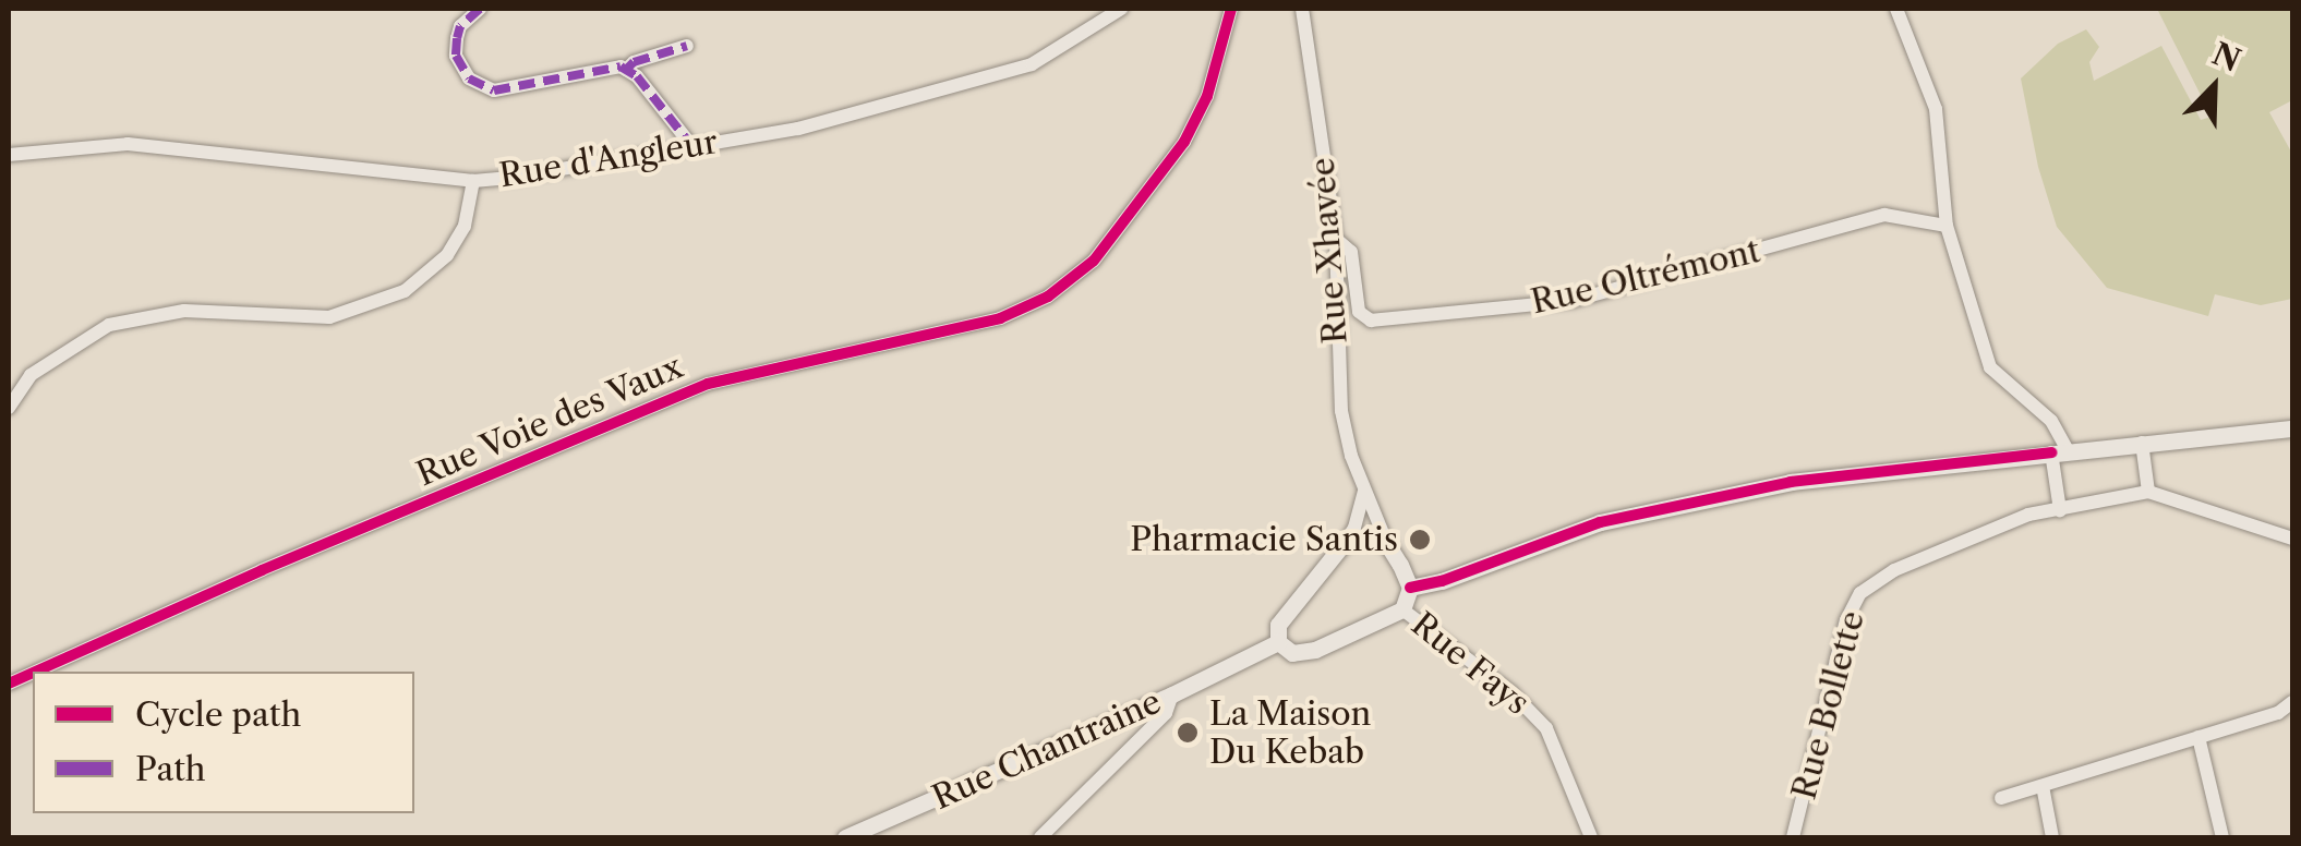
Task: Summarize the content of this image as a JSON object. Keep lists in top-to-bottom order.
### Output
{
  "streets": {
    "street": [
      "Rue d'Angleur",
      "Rue Xhavée",
      "Rue Oltrémont",
      "Rue Voie des Vaux",
      "Rue Fays",
      "Rue Bollette",
      "Rue Chantraine"
    ]
  },
  "crossings": [
    ["Rue Xhavée", "Rue Oltrémont"]
  ],
  "places": ["Pharmacie Santis", "La Maison Du Kebab"],
  "legend": ["Cycle path", "Path"],
  "north": "top right"
}
